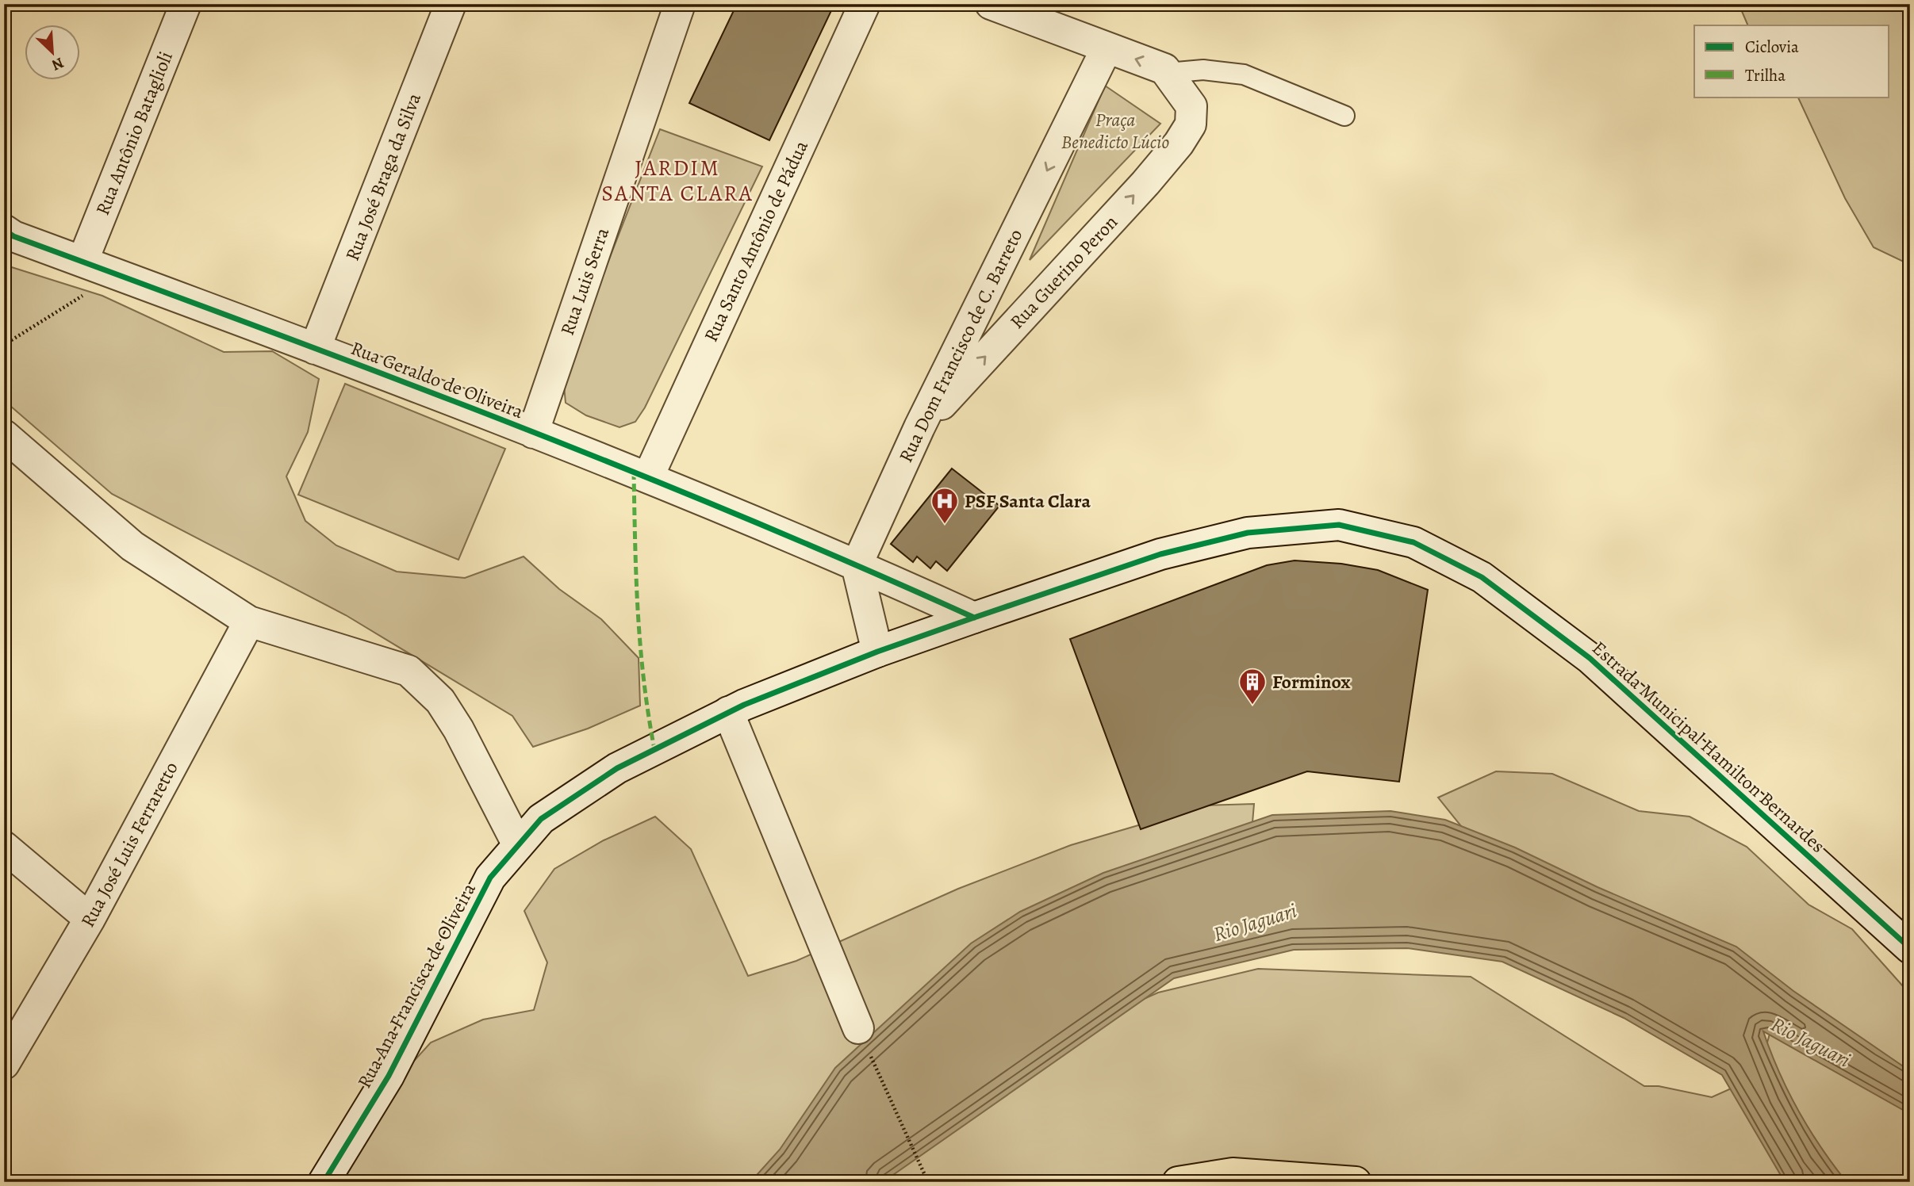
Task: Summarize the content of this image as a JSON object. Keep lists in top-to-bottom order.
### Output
{
  "streets": {
    "street": [
      "Rua Antônio Bataglioli",
      "Rua José Braga da Silva",
      "Rua Santo Antônio de Pádua",
      "Rua Guerino Peron",
      "Rua Luis Serra",
      "Rua Dom Francisco de C. Barreto",
      "Rua Geraldo de Oliveira",
      "Estrada Municipal Hamilton Bernardes",
      "Rua José Luis Ferraretto",
      "Rua Ana Francisca de Oliveira"
    ]
  },
  "crossings": [
    ["Rua Antônio Bataglioli", "Rua Geraldo de Oliveira"],
    ["Rua José Braga da Silva", "Rua Geraldo de Oliveira"],
    ["Rua Santo Antônio de Pádua", "Rua Geraldo de Oliveira"],
    ["Rua Guerino Peron", "Rua Dom Francisco de C. Barreto"],
    ["Rua Luis Serra", "Rua Geraldo de Oliveira"],
    ["Rua Dom Francisco de C. Barreto", "Rua Geraldo de Oliveira"],
    ["Rua Geraldo de Oliveira", "Estrada Municipal Hamilton Bernardes"],
    ["Estrada Municipal Hamilton Bernardes", "Rua Ana Francisca de Oliveira"]
  ],
  "one_way": ["Rua Guerino Peron", "Rua Dom Francisco de C. Barreto"],
  "districts": ["JARDIM SANTA CLARA"],
  "water": ["Rio Jaguari"],
  "parks": ["Praça Benedicto Lúcio"],
  "places": {
    "hospital": ["PSF Santa Clara"],
    "building": ["Forminox"]
  },
  "legend": ["Ciclovia", "Trilha"],
  "north": "bottom right"
}
